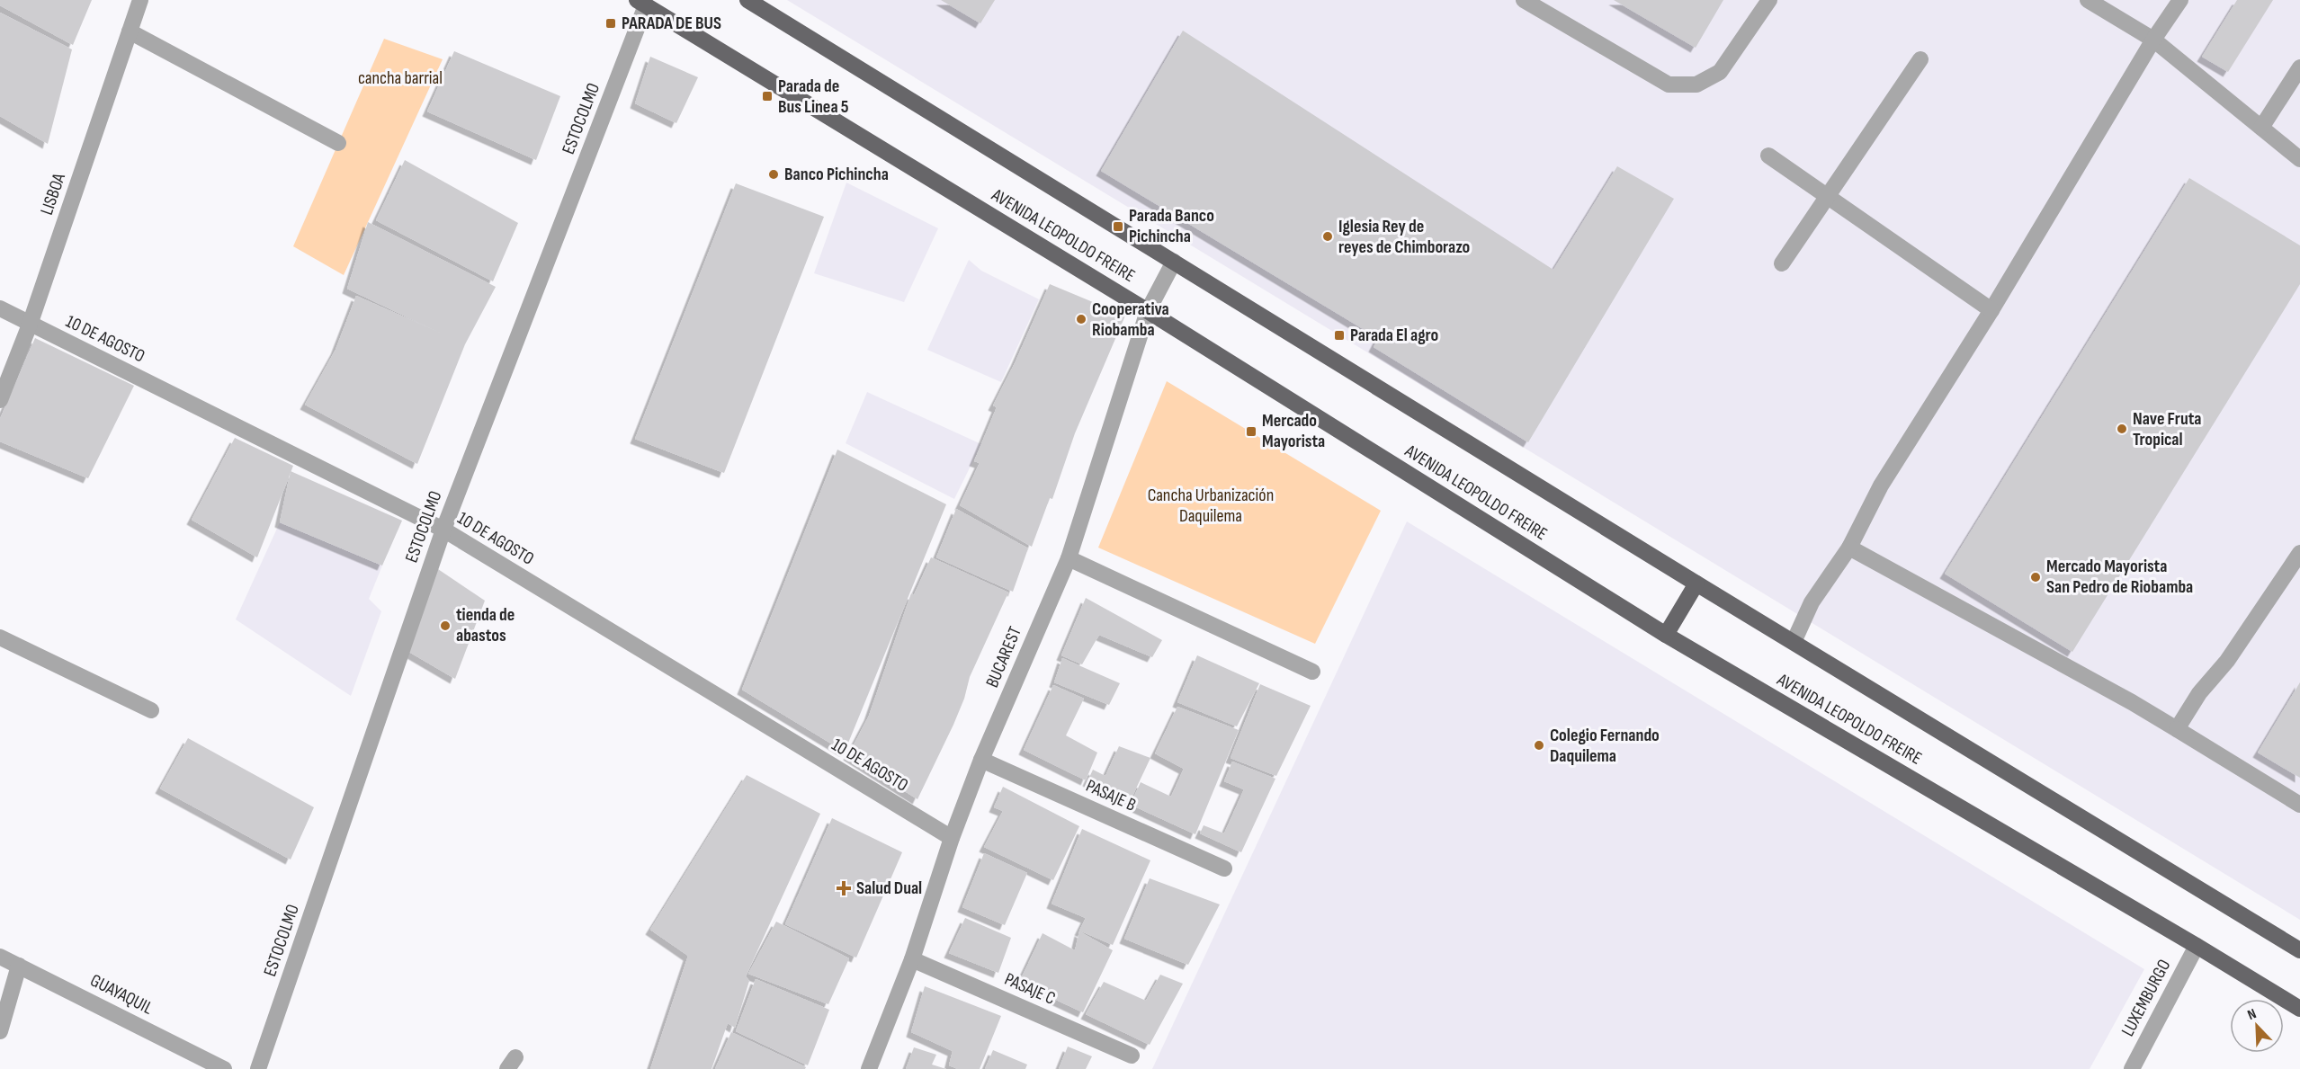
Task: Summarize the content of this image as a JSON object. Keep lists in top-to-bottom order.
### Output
{
  "streets": {
    "main road": ["AVENIDA LEOPOLDO FREIRE"],
    "street": [
      "ESTOCOLMO",
      "LISBOA",
      "10 DE AGOSTO",
      "BUCAREST",
      "PASAJE B",
      "PASAJE C",
      "GUAYAQUIL",
      "LUXEMBURGO"
    ]
  },
  "crossings": [
    ["ESTOCOLMO", "AVENIDA LEOPOLDO FREIRE"],
    ["ESTOCOLMO", "10 DE AGOSTO"],
    ["LISBOA", "10 DE AGOSTO"],
    ["AVENIDA LEOPOLDO FREIRE", "BUCAREST"],
    ["AVENIDA LEOPOLDO FREIRE", "LUXEMBURGO"],
    ["10 DE AGOSTO", "BUCAREST"],
    ["BUCAREST", "PASAJE B"],
    ["BUCAREST", "PASAJE C"]
  ],
  "parks": ["cancha barrial", "Cancha Urbanización Daquilema"],
  "places": {
    "transit": [
      "PARADA DE BUS",
      "Parada de Bus Linea 5",
      "Parada Banco Pichincha",
      "Parada El agro",
      "Mercado Mayorista"
    ],
    "other": [
      "Banco Pichincha",
      "Iglesia Rey de reyes de Chimborazo",
      "Cooperativa Riobamba",
      "Nave Fruta Tropical",
      "Mercado Mayorista San Pedro de Riobamba",
      "tienda de abastos",
      "Colegio Fernando Daquilema"
    ],
    "health": ["Salud Dual"]
  },
  "north": "top left"
}
